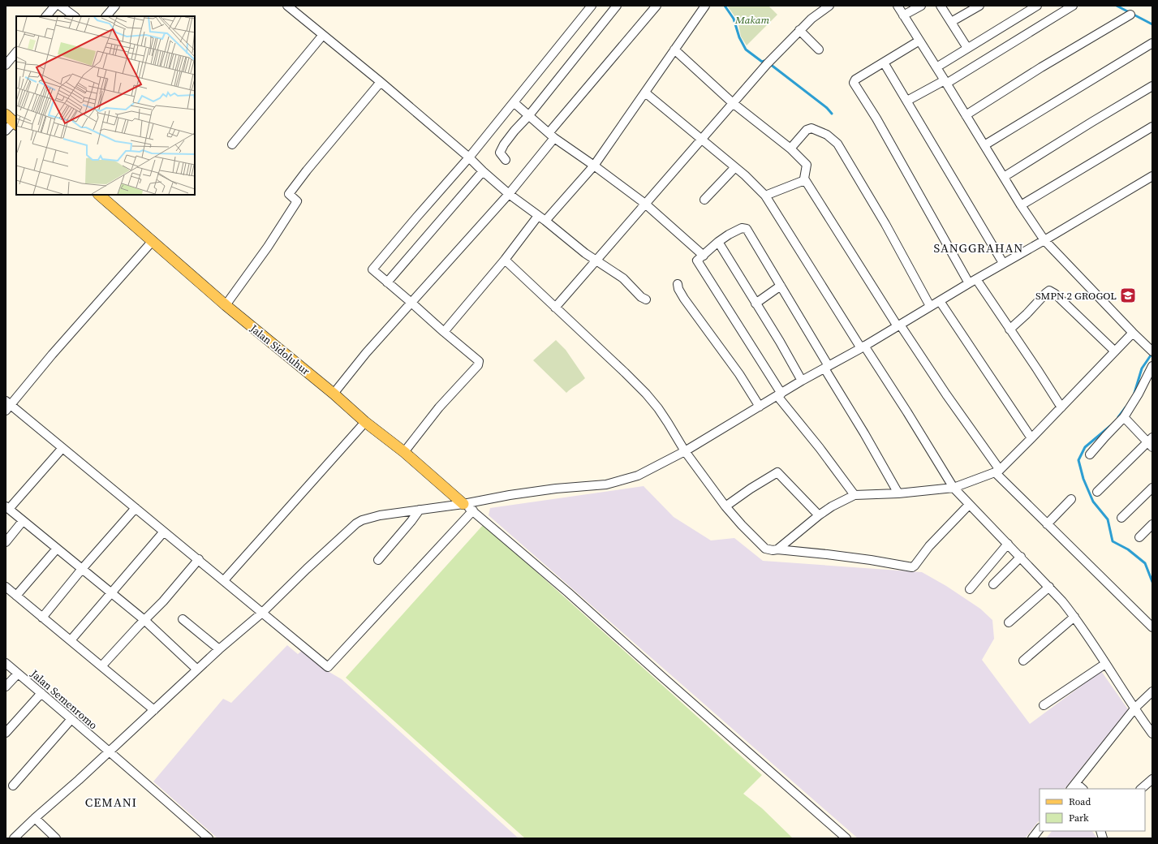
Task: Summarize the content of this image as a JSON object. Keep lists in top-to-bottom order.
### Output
{
  "streets": {
    "main road": ["Jalan Sidoluhur"],
    "street": ["Jalan Semenromo"]
  },
  "districts": ["SANGGRAHAN", "CEMANI"],
  "parks": ["Makam"],
  "places": {
    "school or university": ["SMPN 2 GROGOL"]
  },
  "legend": ["Road", "Park"]
}
